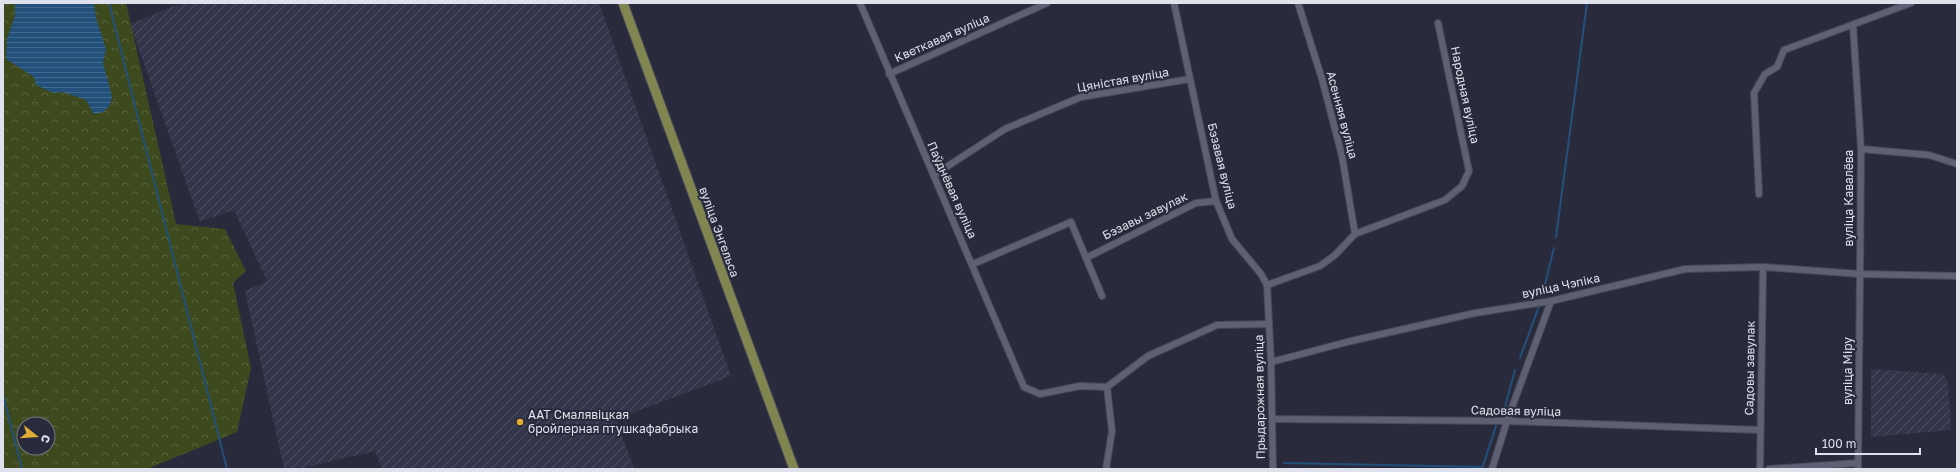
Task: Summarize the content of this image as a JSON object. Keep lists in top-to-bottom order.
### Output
{
  "streets": {
    "main road": ["вуліца Энгельса"],
    "street": [
      "Кветкавая вуліца",
      "Цяністая вуліца",
      "Народная вуліца",
      "Асенняя вуліца",
      "Бэзавая вуліца",
      "Паўднёвая вуліца",
      "вуліца Кавалёва",
      "Бэзавы завулак",
      "вуліца Чэпіка",
      "Садовы завулак",
      "вуліца Міру",
      "Прыдарожная вуліца",
      "Садовая вуліца"
    ]
  },
  "crossings": [
    ["Кветкавая вуліца", "Паўднёвая вуліца"],
    ["Цяністая вуліца", "Бэзавая вуліца"],
    ["Цяністая вуліца", "Паўднёвая вуліца"],
    ["Народная вуліца", "Асенняя вуліца"],
    ["Бэзавая вуліца", "Бэзавы завулак"],
    ["Бэзавая вуліца", "Прыдарожная вуліца"],
    ["вуліца Кавалёва", "вуліца Чэпіка"],
    ["вуліца Кавалёва", "вуліца Міру"],
    ["вуліца Чэпіка", "Садовы завулак"],
    ["вуліца Чэпіка", "вуліца Міру"],
    ["вуліца Чэпіка", "Прыдарожная вуліца"],
    ["Садовы завулак", "Садовая вуліца"],
    ["Прыдарожная вуліца", "Садовая вуліца"]
  ],
  "places": ["ААТ Смалявіцкая бройлерная птушкафабрыка"],
  "scale_bar": "100 m",
  "north": "right"
}
